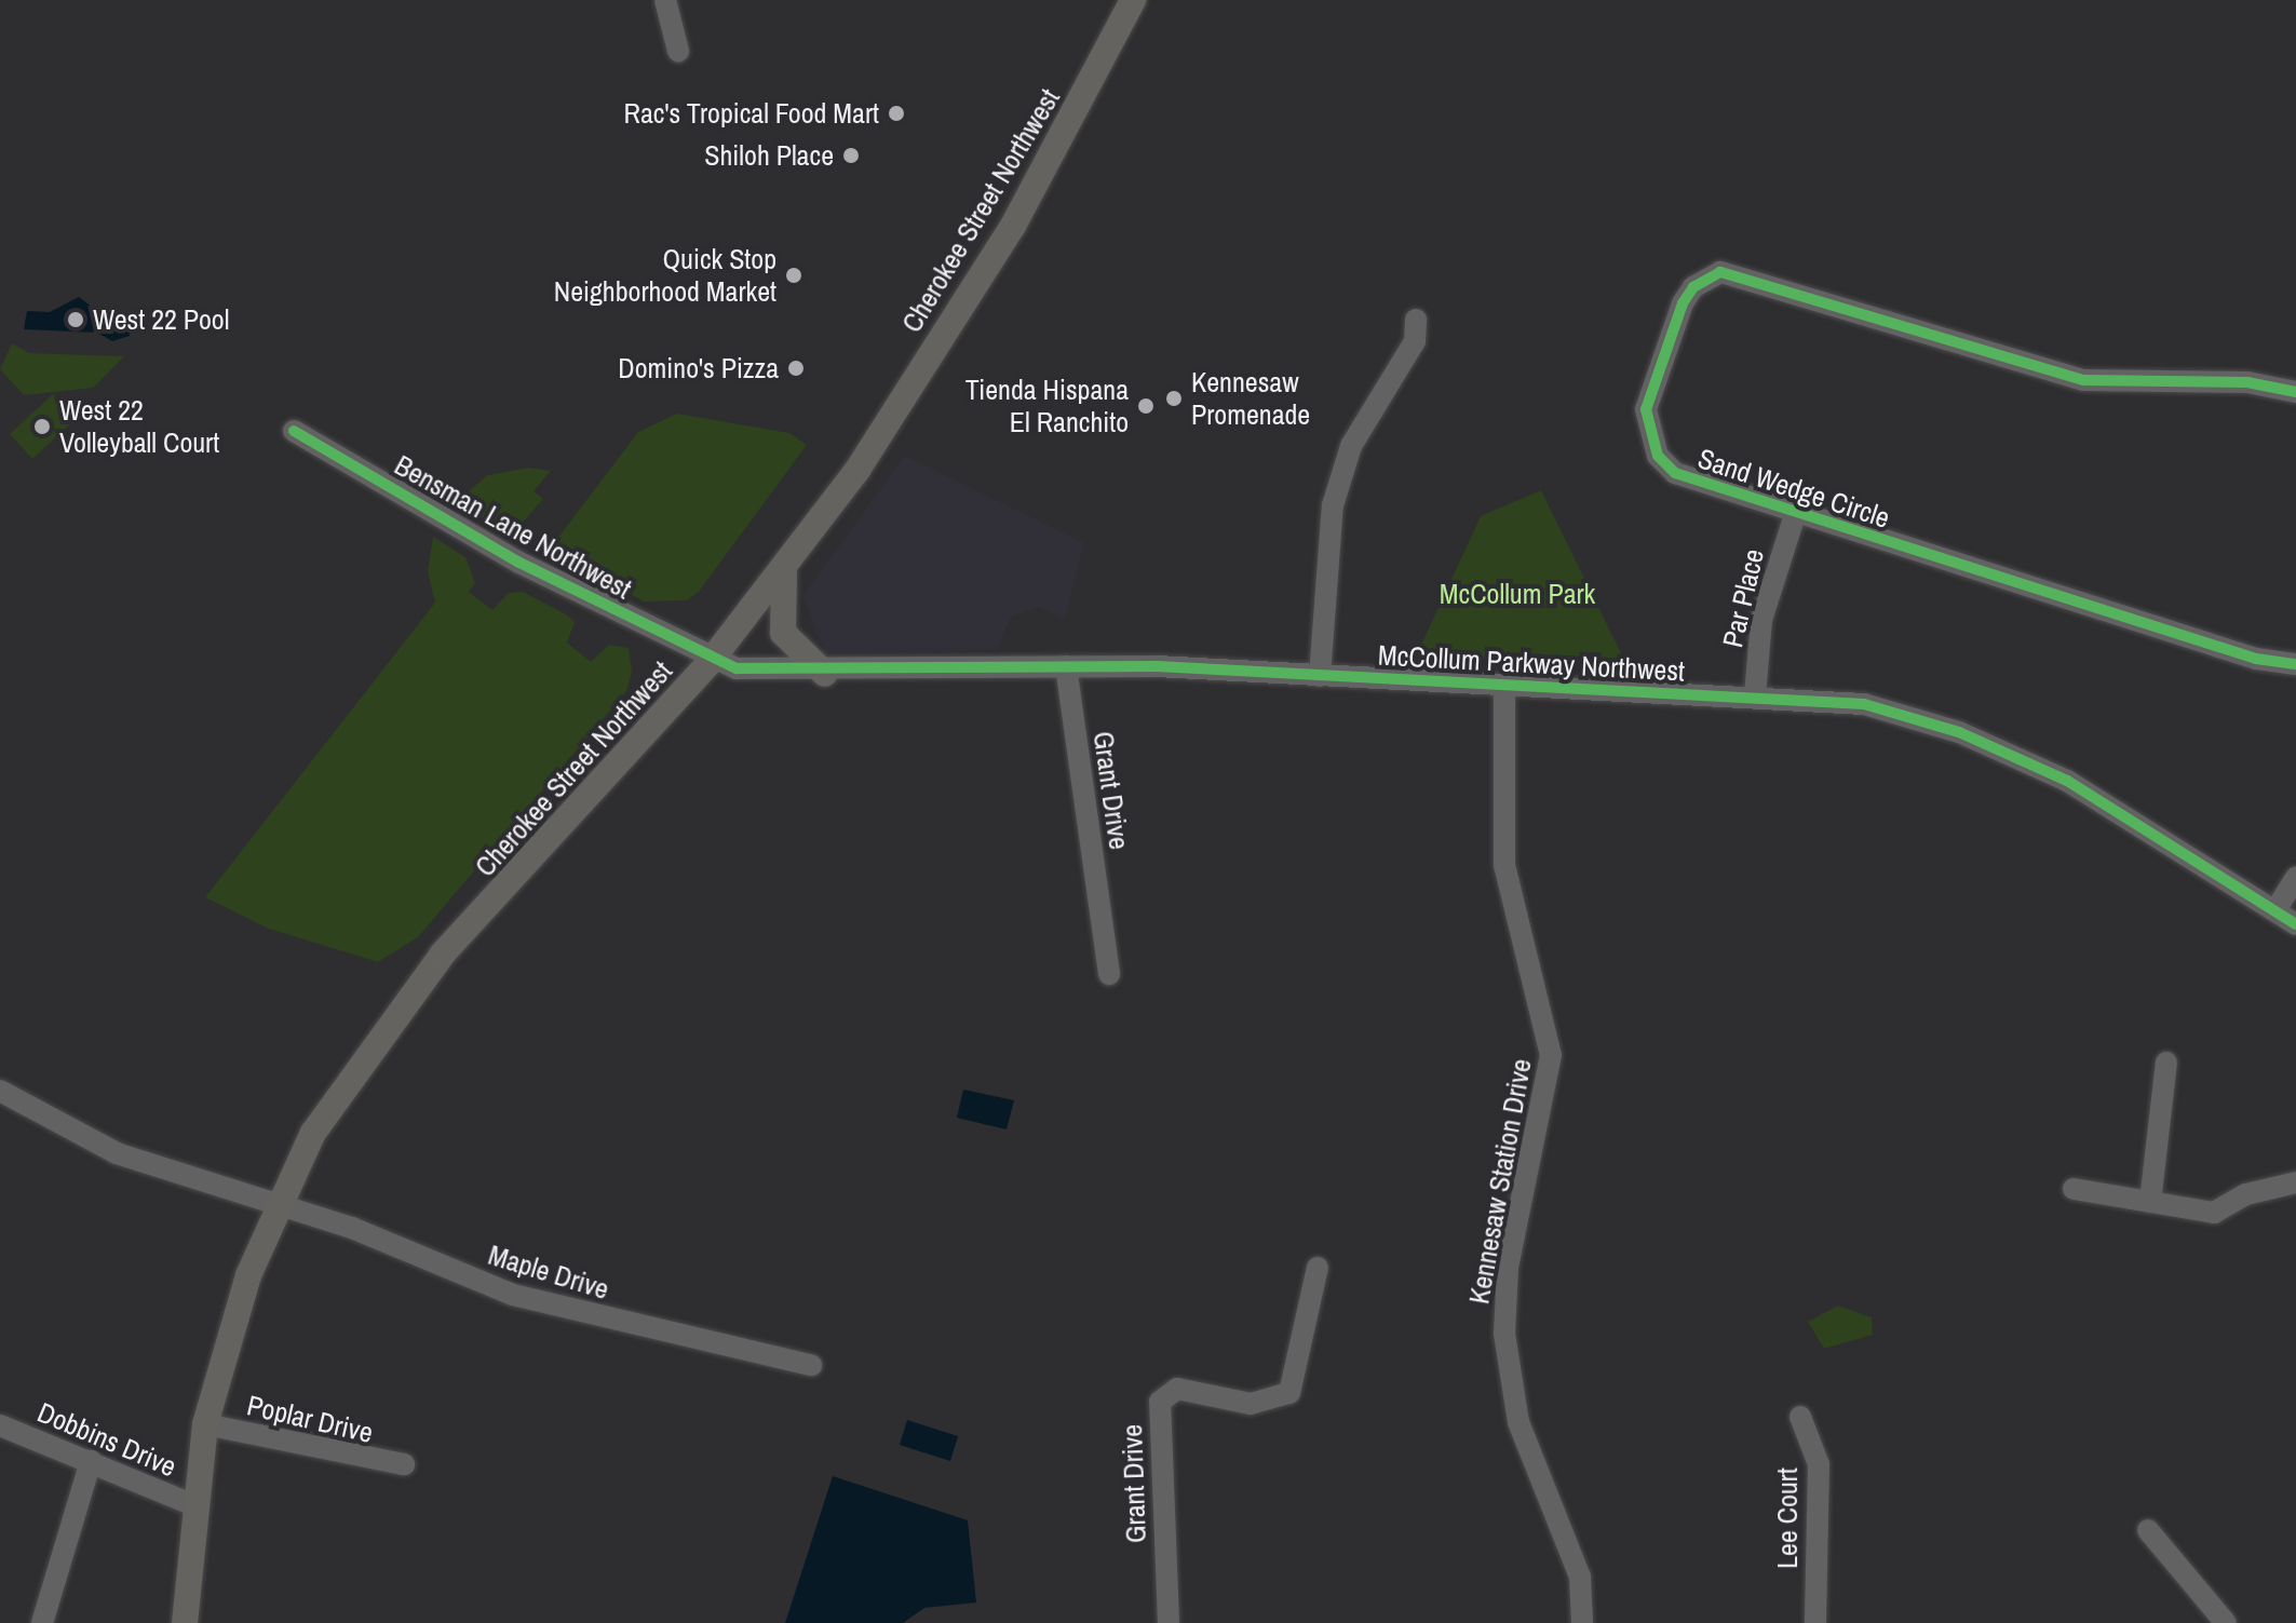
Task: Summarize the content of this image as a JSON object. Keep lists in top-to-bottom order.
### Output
{
  "streets": {
    "main road": ["Cherokee Street Northwest"],
    "street": [
      "Sand Wedge Circle",
      "Bensman Lane Northwest",
      "Par Place",
      "McCollum Parkway Northwest",
      "Grant Drive",
      "Kennesaw Station Drive",
      "Maple Drive",
      "Poplar Drive",
      "Dobbins Drive",
      "Lee Court"
    ]
  },
  "crossings": [
    ["Cherokee Street Northwest", "Bensman Lane Northwest"],
    ["Cherokee Street Northwest", "McCollum Parkway Northwest"],
    ["Cherokee Street Northwest", "Maple Drive"],
    ["Cherokee Street Northwest", "Poplar Drive"],
    ["Cherokee Street Northwest", "Dobbins Drive"],
    ["Sand Wedge Circle", "Par Place"],
    ["Bensman Lane Northwest", "McCollum Parkway Northwest"],
    ["Par Place", "McCollum Parkway Northwest"],
    ["McCollum Parkway Northwest", "Grant Drive"],
    ["McCollum Parkway Northwest", "Kennesaw Station Drive"]
  ],
  "parks": ["McCollum Park"],
  "places": [
    "Rac's Tropical Food Mart",
    "Shiloh Place",
    "Quick Stop Neighborhood Market",
    "West 22 Pool",
    "Domino's Pizza",
    "Kennesaw Promenade",
    "Tienda Hispana El Ranchito",
    "West 22 Volleyball Court"
  ]
}
